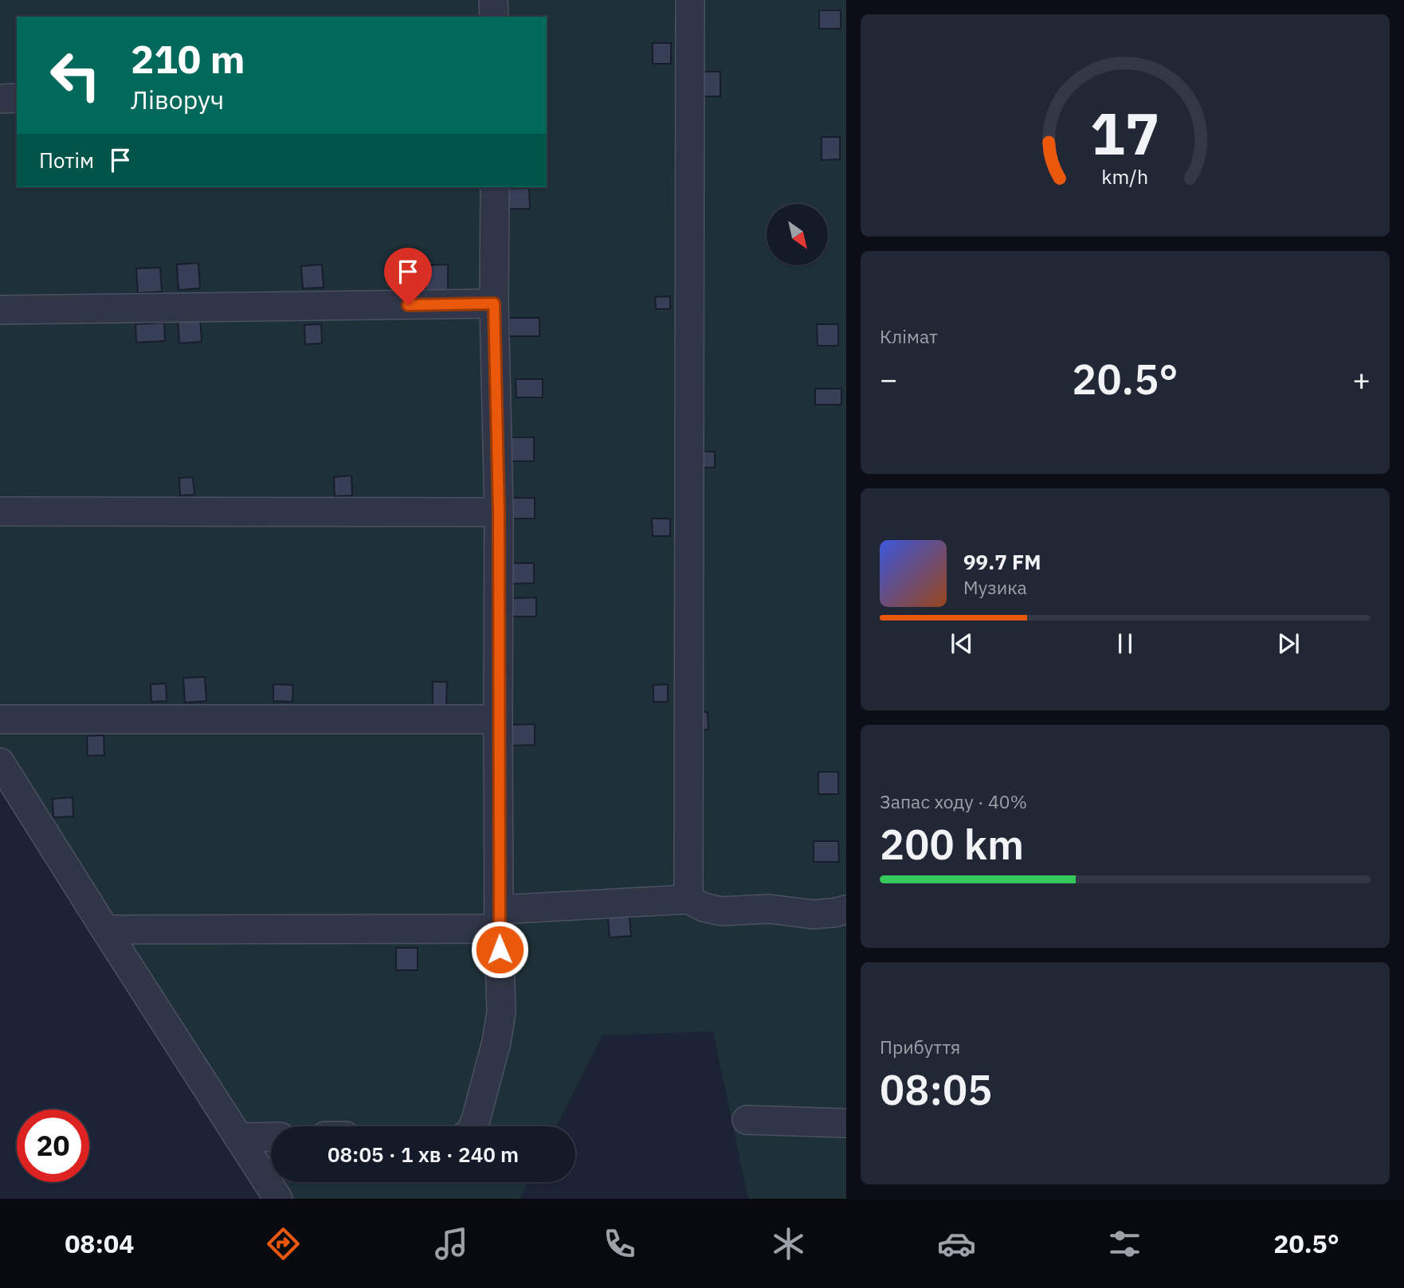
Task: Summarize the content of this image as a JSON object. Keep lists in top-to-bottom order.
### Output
{
  "north": "bottom right",
  "page": {
    "turn": ["210 m", "Ліворуч"],
    "then": "Потім",
    "tile": [
      "Клімат",
      ["Запас ходу · 40%", "200 km"],
      ["Прибуття", "08:05"]
    ],
    "heat": ["−", "20.5°", "+"],
    "song": ["99.7 FM", "Музика"],
    "limit": "20",
    "trip": "08:05 · 1 хв · 240 m",
    "tabs": ["08:04", "20.5°"],
    "gauge": ["17", "km/h"]
  }
}
